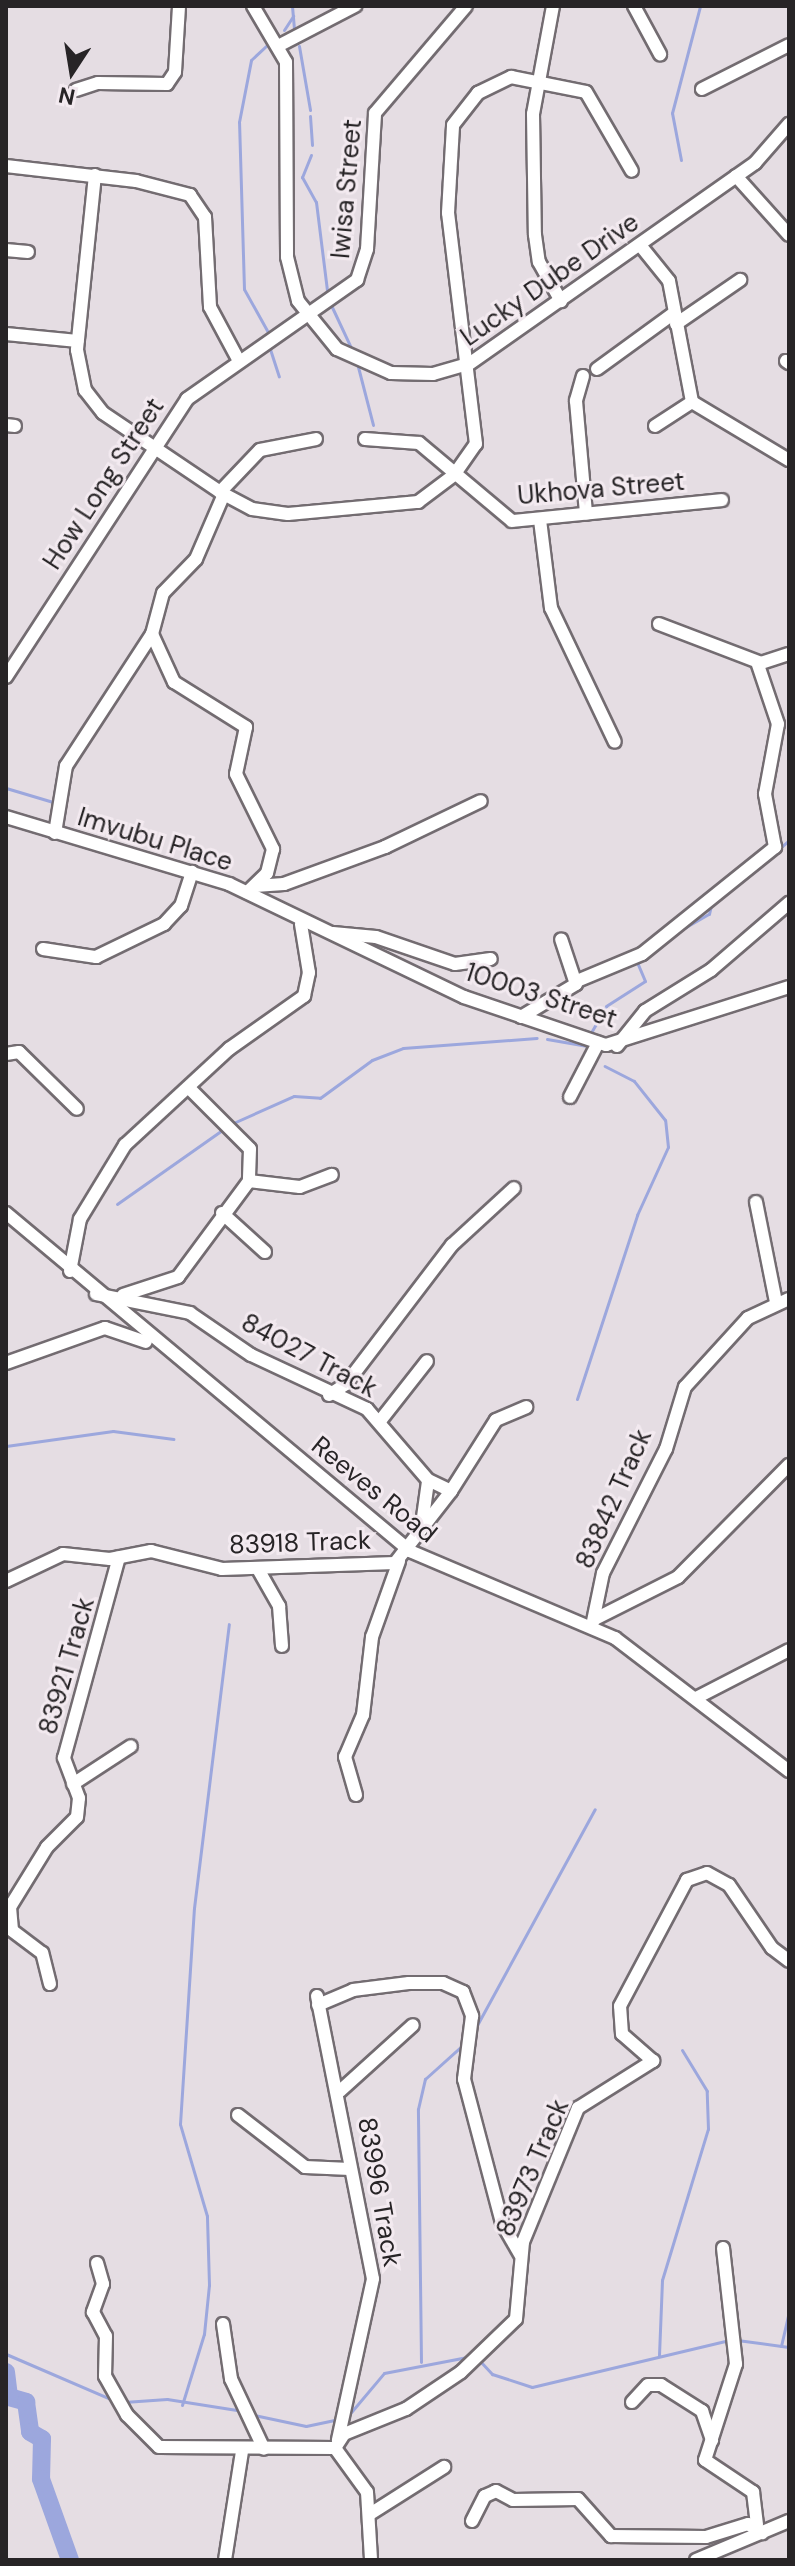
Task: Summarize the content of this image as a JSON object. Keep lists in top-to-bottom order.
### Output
{
  "streets": {
    "street": [
      "Iwisa Street",
      "Lucky Dube Drive",
      "How Long Street",
      "Ukhova Street",
      "Imvubu Place",
      "10003 Street",
      "84027 Track",
      "Reeves Road",
      "83842 Track",
      "83918 Track",
      "83921 Track",
      "83973 Track",
      "83996 Track"
    ]
  },
  "crossings": [
    ["Iwisa Street", "Lucky Dube Drive"],
    ["Iwisa Street", "How Long Street"],
    ["Lucky Dube Drive", "How Long Street"],
    ["Imvubu Place", "10003 Street"],
    ["84027 Track", "Reeves Road"],
    ["Reeves Road", "83842 Track"],
    ["Reeves Road", "83918 Track"],
    ["83918 Track", "83921 Track"],
    ["83973 Track", "83996 Track"]
  ],
  "north": "bottom"
}
